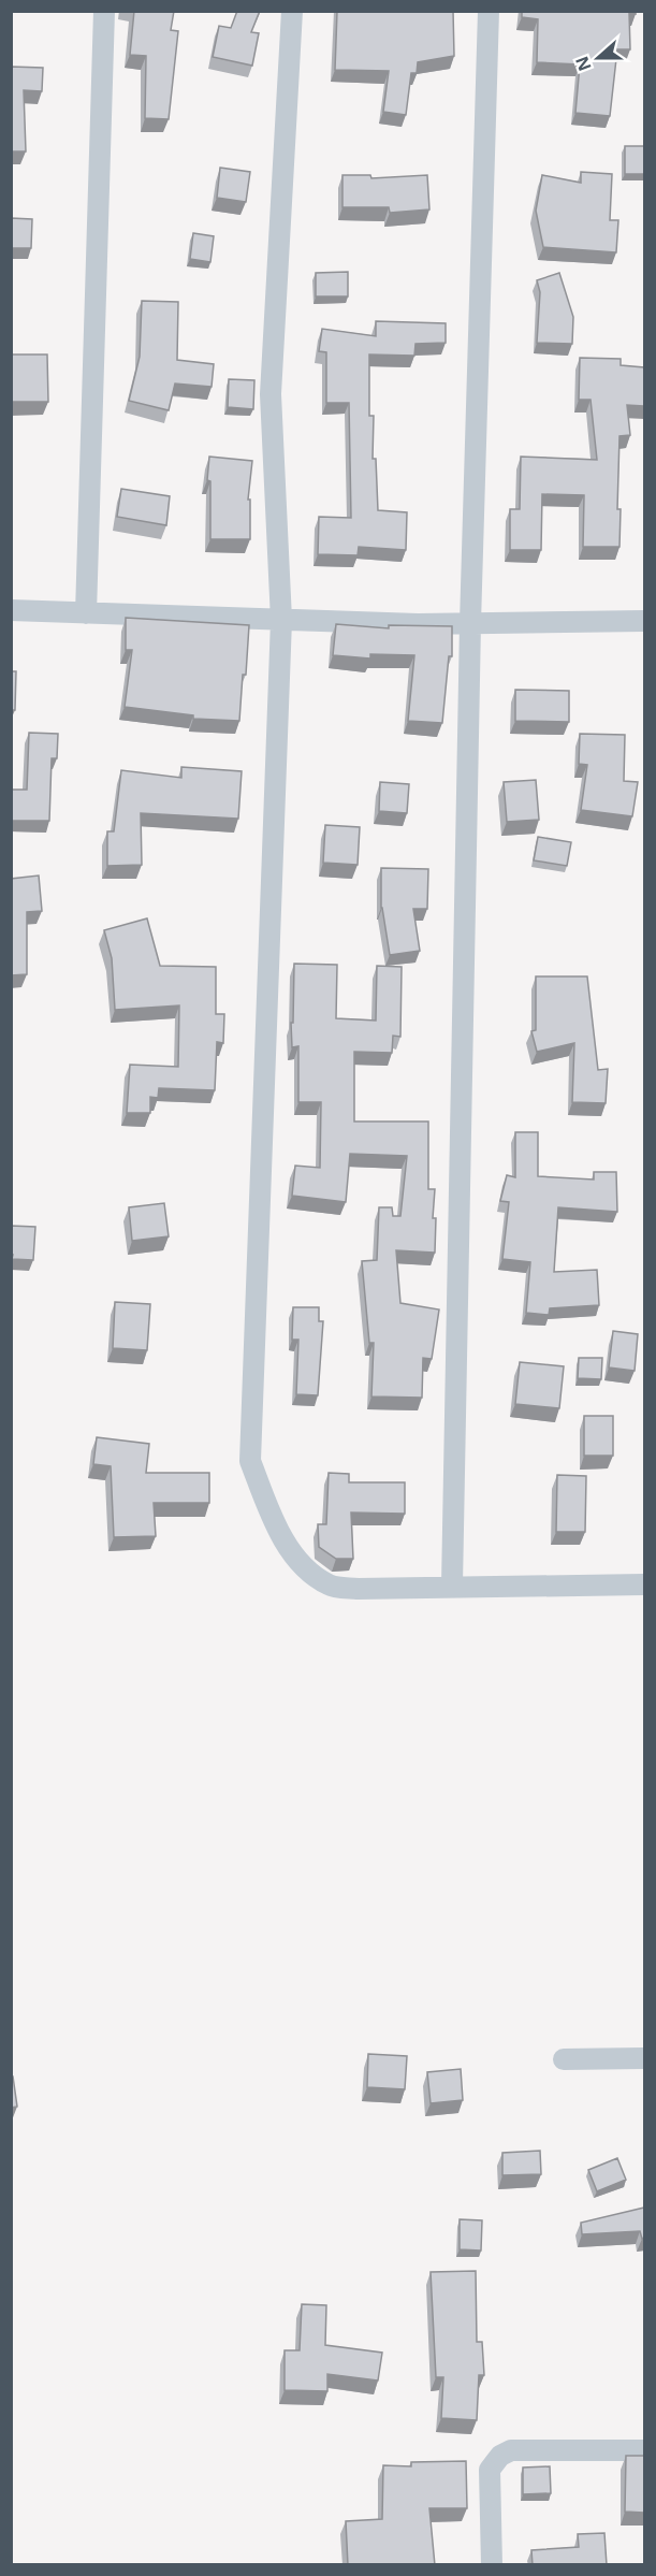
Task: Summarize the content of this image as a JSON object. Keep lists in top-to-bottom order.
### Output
{
  "north": "left"
}
